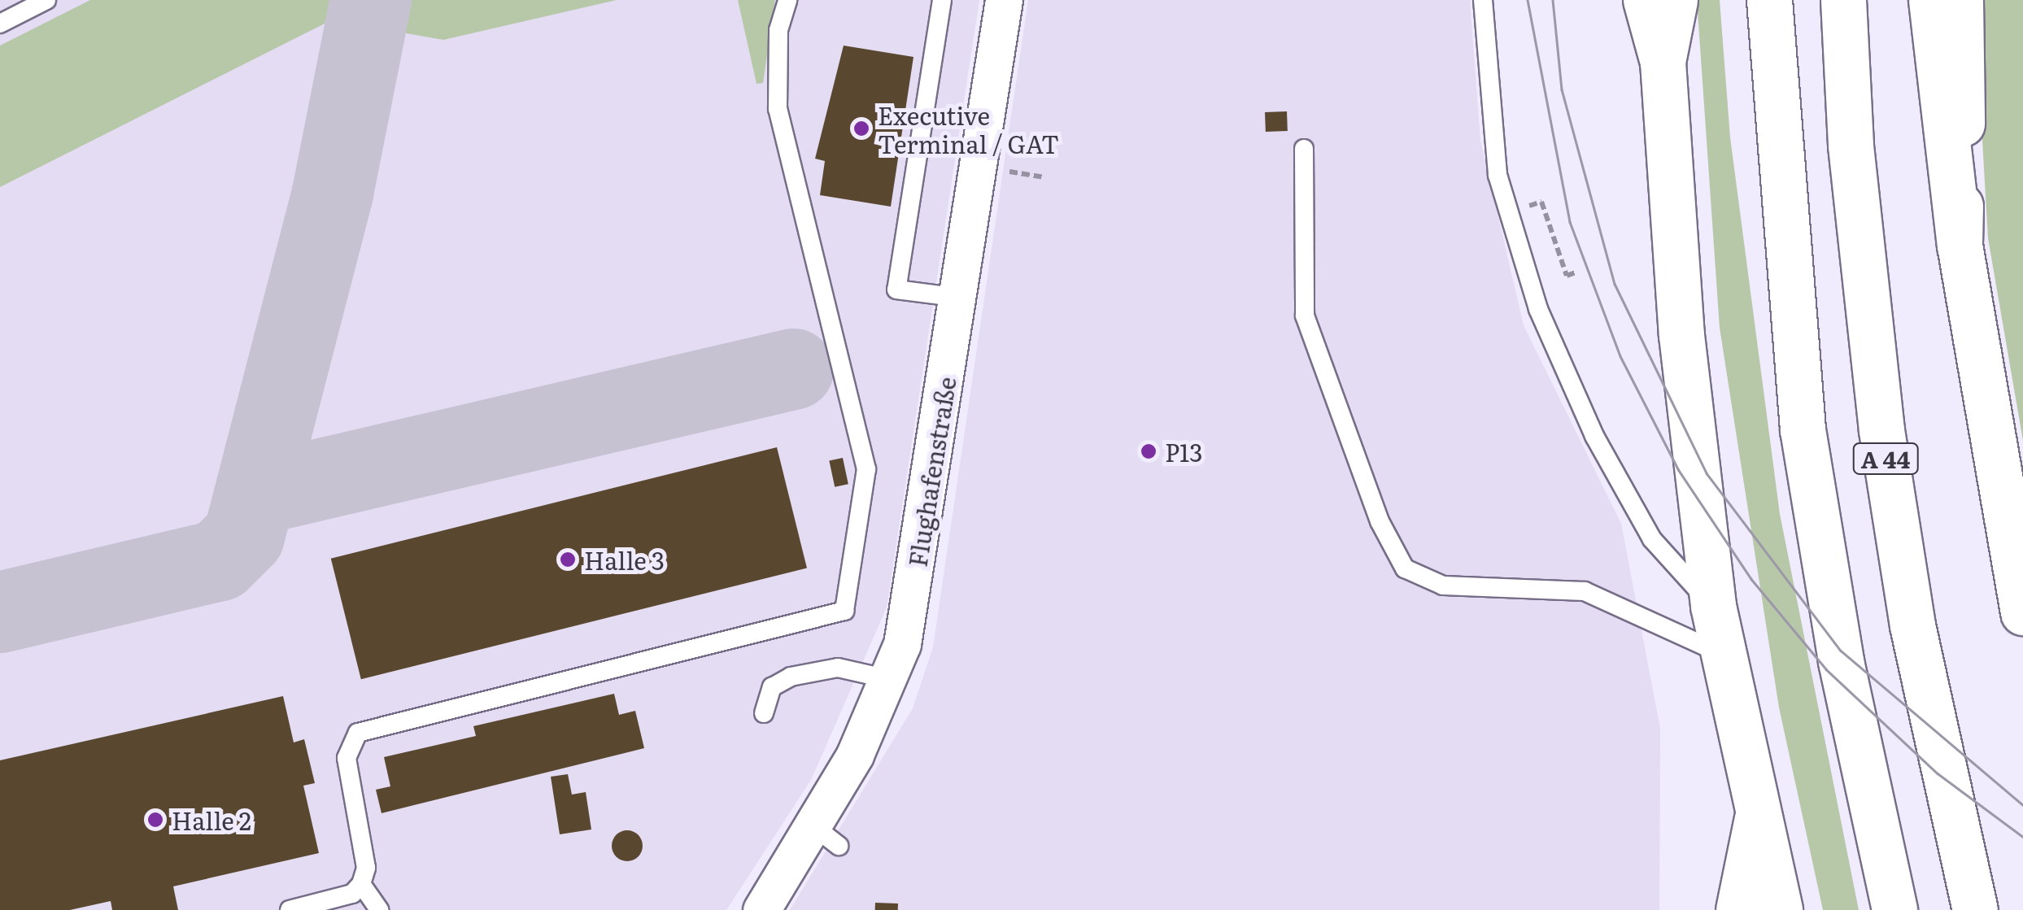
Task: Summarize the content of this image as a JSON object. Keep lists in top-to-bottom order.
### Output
{
  "streets": {
    "main road": ["A 44"],
    "street": ["Flughafenstraße"]
  },
  "places": [
    "Executive Terminal / GAT",
    "P13",
    "Halle 3",
    "Halle 2"
  ]
}
